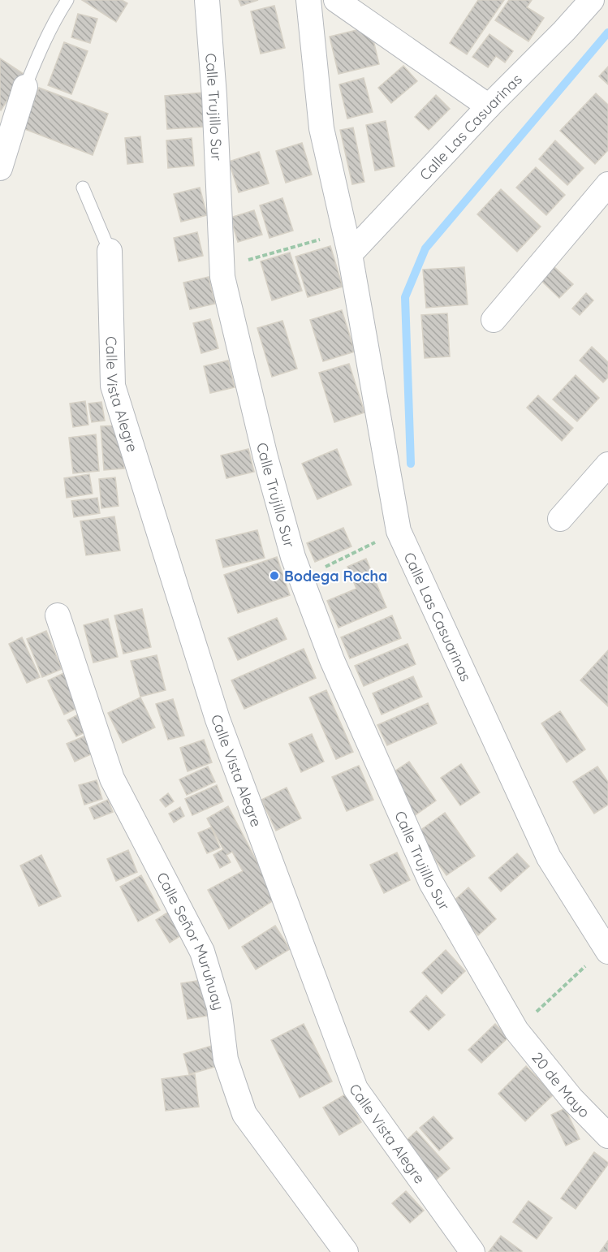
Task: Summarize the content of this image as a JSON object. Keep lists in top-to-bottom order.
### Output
{
  "streets": {
    "street": [
      "Calle Trujillo Sur",
      "Calle Las Casuarinas",
      "Calle Vista Alegre",
      "Calle Señor Muruhuay",
      "20 de Mayo"
    ]
  },
  "crossings": [
    ["Calle Trujillo Sur", "20 de Mayo"]
  ],
  "places": ["Bodega Rocha"]
}
